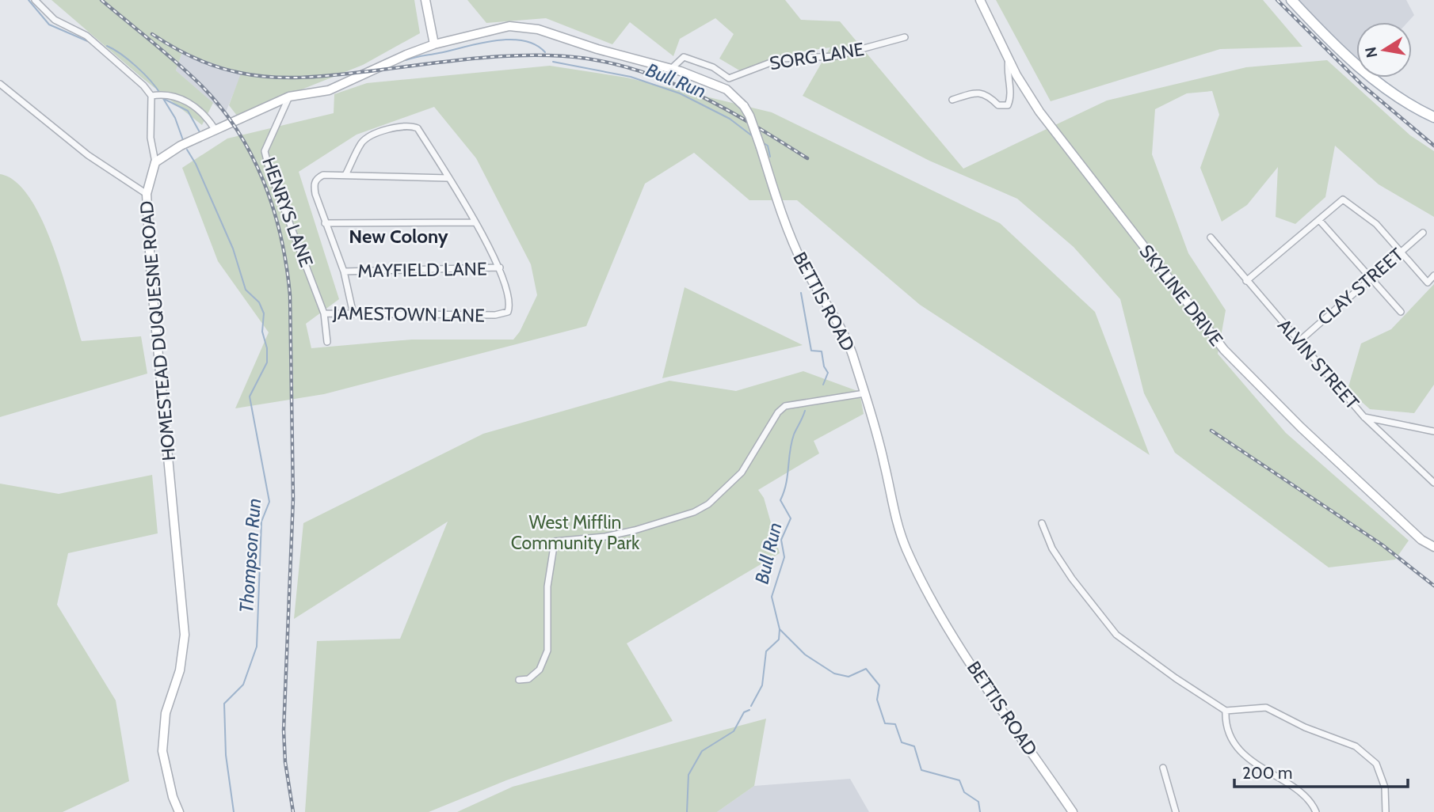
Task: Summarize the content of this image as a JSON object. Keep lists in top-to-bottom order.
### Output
{
  "streets": {
    "street": [
      "SORG LANE",
      "HENRYS LANE",
      "MAYFIELD LANE",
      "CLAY STREET",
      "SKYLINE DRIVE",
      "BETTIS ROAD",
      "JAMESTOWN LANE",
      "HOMESTEAD DUQUESNE ROAD",
      "ALVIN STREET"
    ]
  },
  "crossings": [
    ["SORG LANE", "BETTIS ROAD"],
    ["HENRYS LANE", "JAMESTOWN LANE"],
    ["MAYFIELD LANE", "JAMESTOWN LANE"],
    ["CLAY STREET", "ALVIN STREET"]
  ],
  "districts": ["New Colony"],
  "water": ["Bull Run", "Thompson Run"],
  "parks": ["West Mifflin Community Park"],
  "scale_bar": "200 m",
  "north": "left"
}
